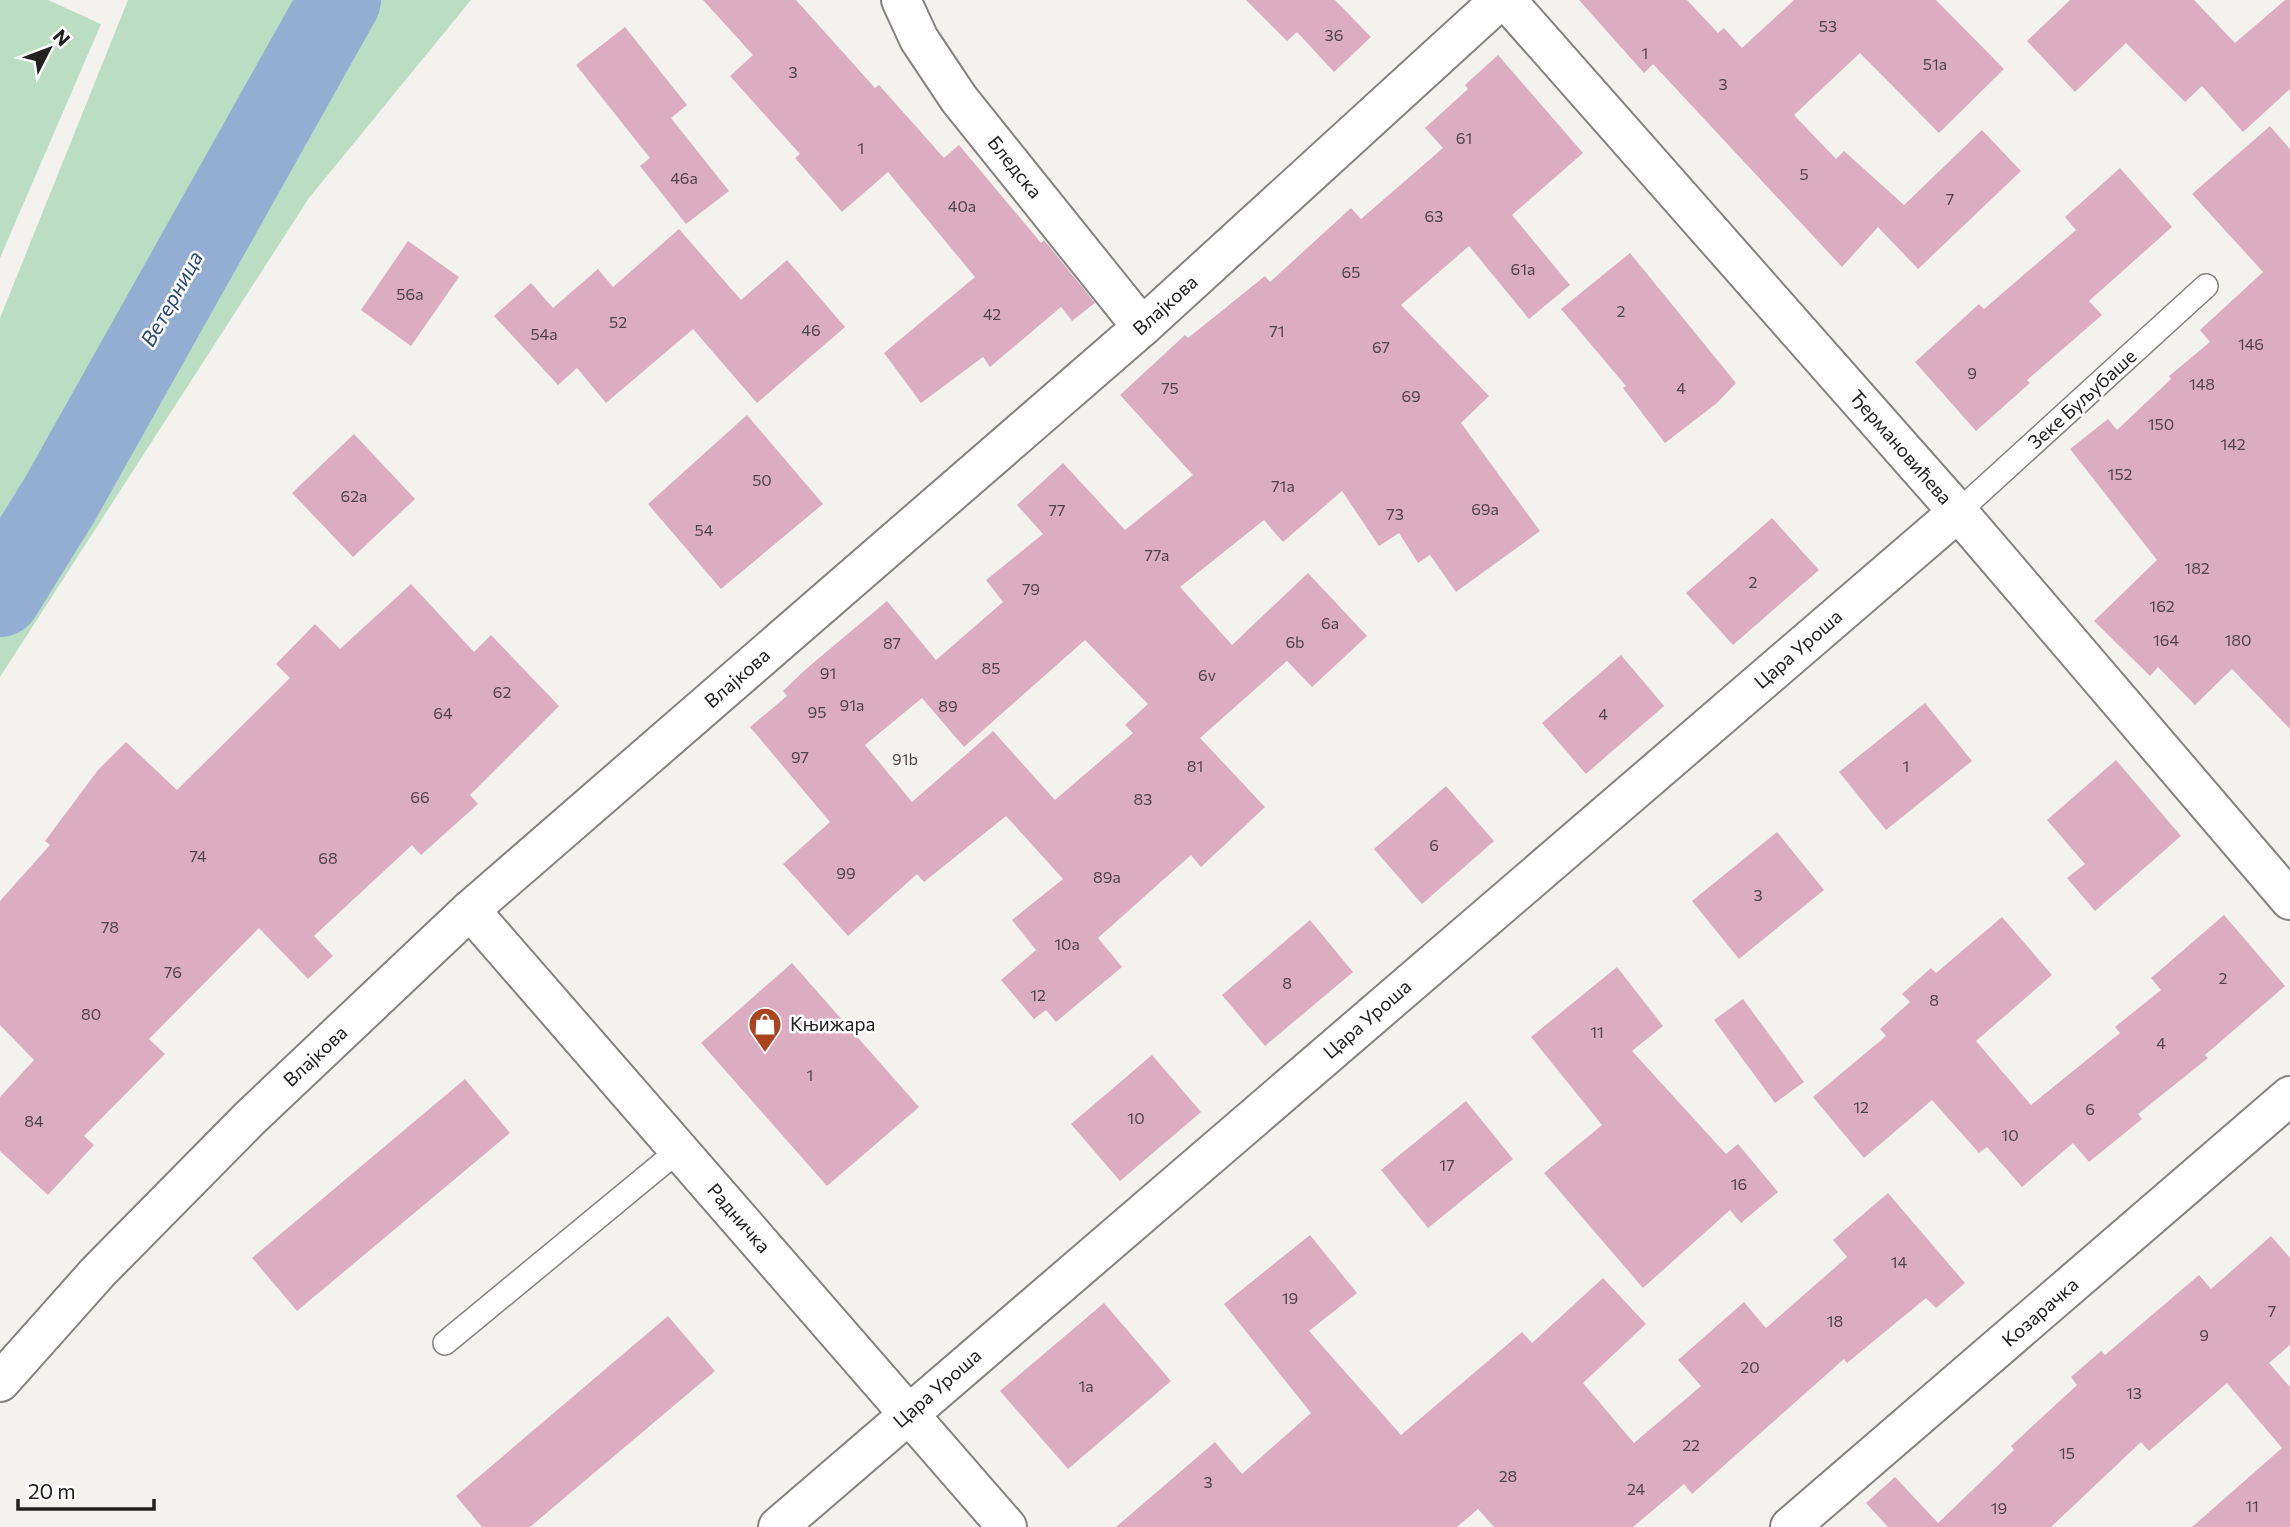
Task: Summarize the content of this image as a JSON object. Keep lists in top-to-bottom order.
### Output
{
  "streets": {
    "street": [
      "Бледска",
      "Влајкова",
      "Ђермановићева",
      "Цара Уроша",
      "Радничка",
      "Козарачка"
    ],
    "lane": ["Зеке Буљубаше"]
  },
  "crossings": [
    ["Бледска", "Влајкова"],
    ["Влајкова", "Ђермановићева"],
    ["Влајкова", "Радничка"],
    ["Зеке Буљубаше", "Ђермановићева"],
    ["Зеке Буљубаше", "Цара Уроша"],
    ["Ђермановићева", "Цара Уроша"],
    ["Цара Уроша", "Радничка"]
  ],
  "water": ["Ветерница"],
  "places": {
    "shop": ["Књижара"]
  },
  "house_numbers": [
    "53",
    "36",
    "1",
    "51a",
    "3",
    "3",
    "61",
    "1",
    "5",
    "46a",
    "7",
    "40a",
    "63",
    "61a",
    "65",
    "56a",
    "2",
    "42",
    "52",
    "46",
    "71",
    "54a",
    "146",
    "67",
    "9",
    "148",
    "75",
    "4",
    "69",
    "150",
    "142",
    "152",
    "50",
    "71a",
    "62a",
    "69a",
    "77",
    "73",
    "54",
    "77a",
    "182",
    "2",
    "79",
    "162",
    "6a",
    "164",
    "180",
    "6b",
    "87",
    "85",
    "91",
    "6v",
    "62",
    "91a",
    "89",
    "95",
    "64",
    "4",
    "97",
    "91b",
    "81",
    "1",
    "66",
    "83",
    "6",
    "74",
    "68",
    "99",
    "89a",
    "3",
    "78",
    "10a",
    "76",
    "2",
    "8",
    "12",
    "8",
    "80",
    "11",
    "4",
    "1",
    "12",
    "6",
    "10",
    "84",
    "10",
    "17",
    "16",
    "14",
    "19",
    "7",
    "18",
    "9",
    "20",
    "1a",
    "13",
    "22",
    "15",
    "28",
    "3",
    "24",
    "11",
    "19"
  ],
  "scale_bar": "20 m",
  "north": "top right"
}
